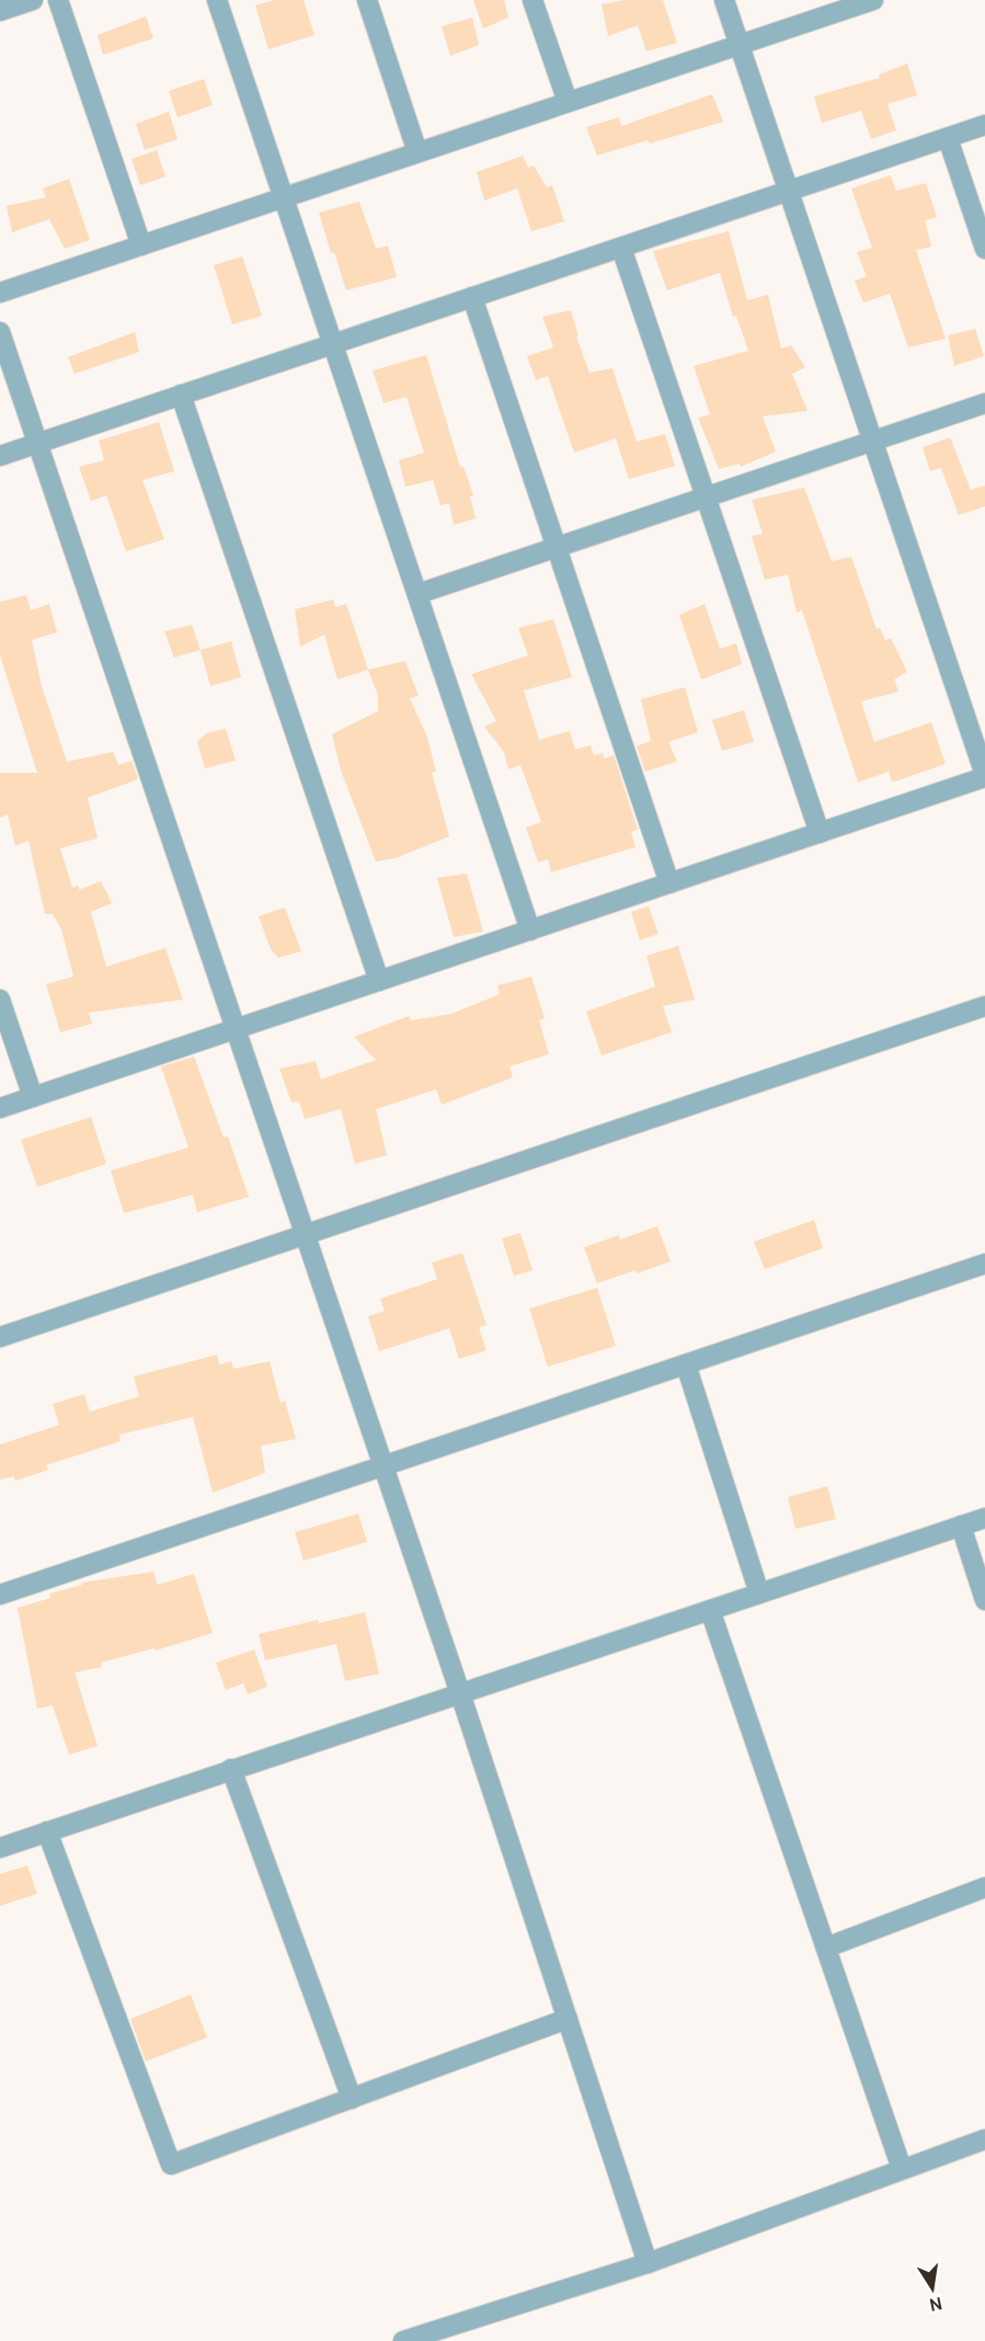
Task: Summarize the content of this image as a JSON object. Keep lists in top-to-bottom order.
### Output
{
  "north": "bottom"
}
